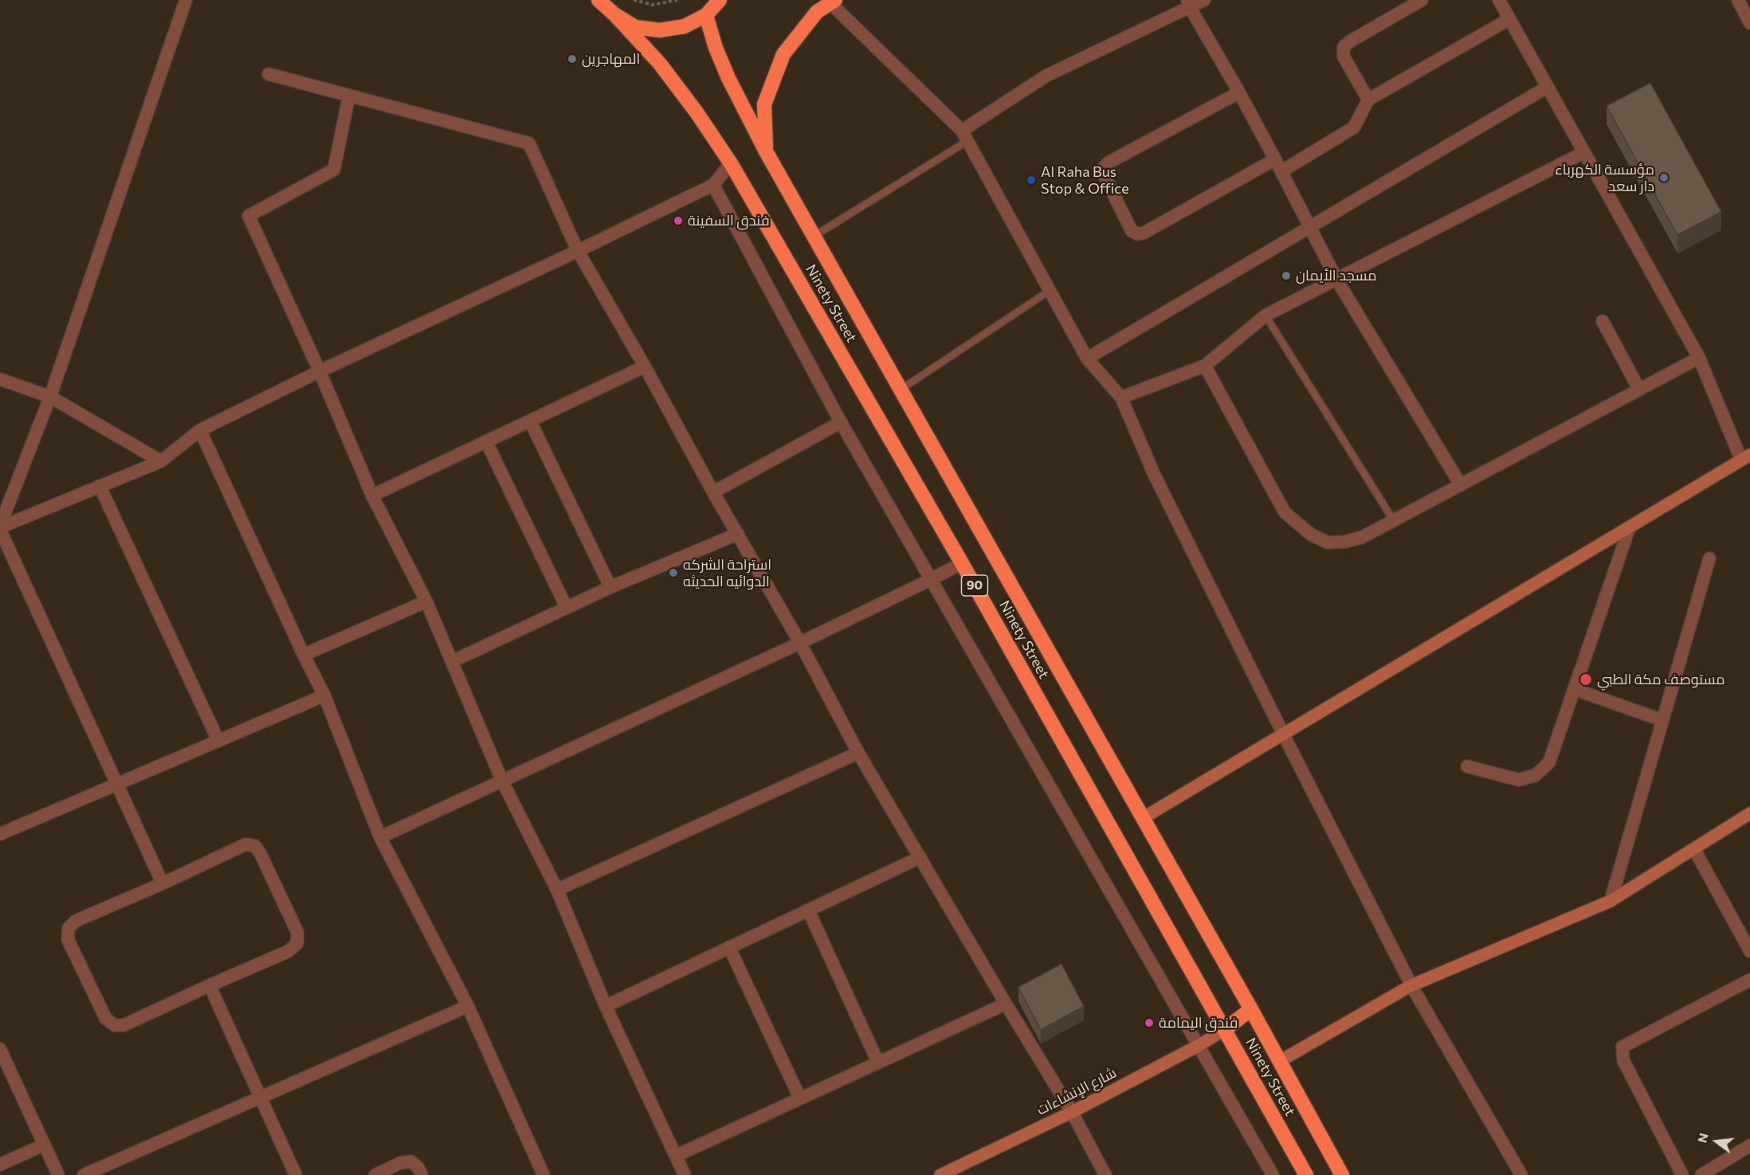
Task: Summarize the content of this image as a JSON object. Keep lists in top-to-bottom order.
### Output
{
  "streets": {
    "highway": ["Ninety Street", "90"],
    "street": ["شارع الإنشاءات"]
  },
  "crossings": [
    ["Ninety Street", "شارع الإنشاءات"]
  ],
  "places": [
    "المهاجرين",
    "مؤسسة الكهرباء دار سعد",
    "Al Raha Bus Stop & Office",
    "فندق السفينة",
    "مسجد الأيمان",
    "استراحة الشركه الدوائيه الحديثه",
    "مستوصف مكة الطبي",
    "فندق اليمامة"
  ],
  "north": "left"
}
